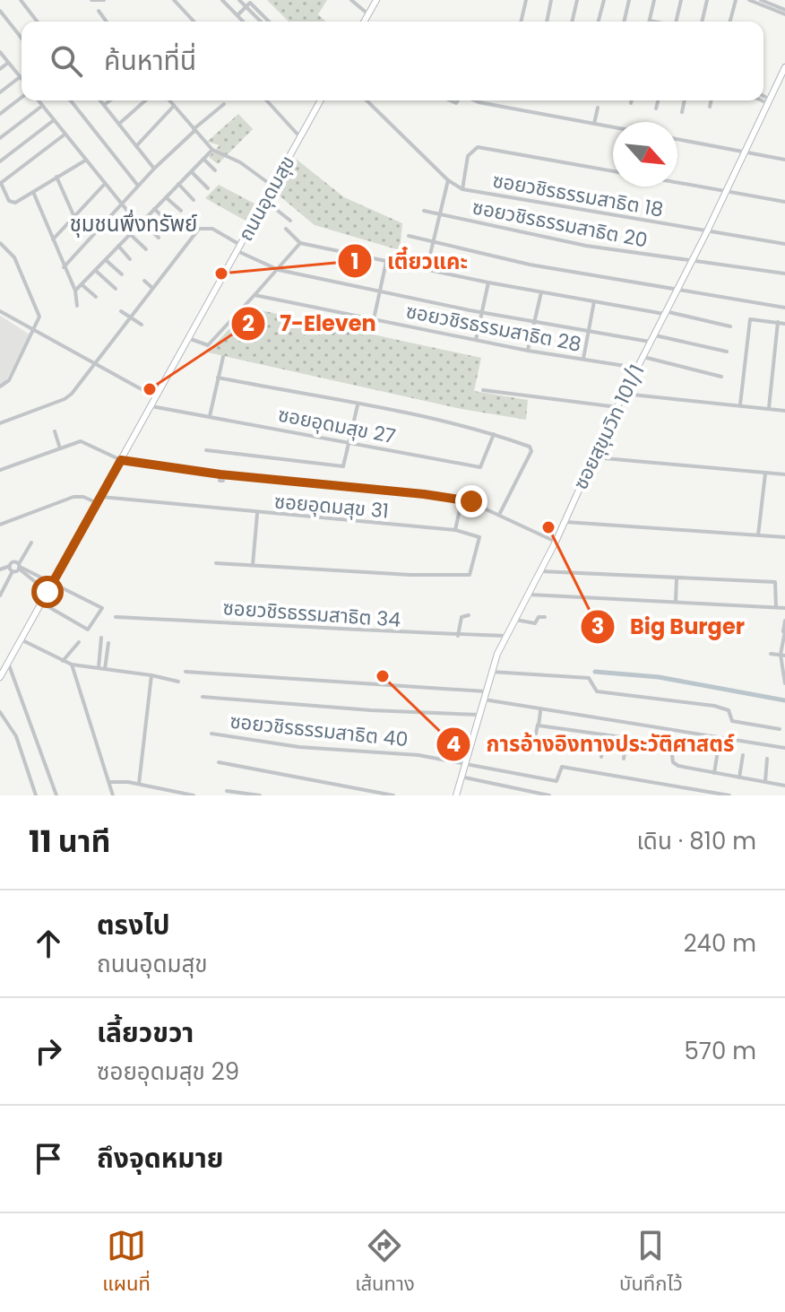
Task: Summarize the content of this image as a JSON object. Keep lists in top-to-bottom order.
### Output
{
  "streets": {
    "street": [
      "ซอยวชิรธรรมสาธิต 18",
      "ถนนอุดมสุข",
      "ซอยวชิรธรรมสาธิต 20",
      "ซอยวชิรธรรมสาธิต 28",
      "ซอยอุดมสุข 27",
      "ซอยสุขุมวิท 101/1",
      "ซอยอุดมสุข 31",
      "ซอยวชิรธรรมสาธิต 34",
      "ซอยวชิรธรรมสาธิต 40"
    ]
  },
  "crossings": [
    ["ซอยวชิรธรรมสาธิต 18", "ซอยสุขุมวิท 101/1"],
    ["ถนนอุดมสุข", "ซอยอุดมสุข 27"],
    ["ถนนอุดมสุข", "ซอยอุดมสุข 31"],
    ["ซอยวชิรธรรมสาธิต 20", "ซอยสุขุมวิท 101/1"],
    ["ซอยวชิรธรรมสาธิต 28", "ซอยสุขุมวิท 101/1"],
    ["ซอยสุขุมวิท 101/1", "ซอยวชิรธรรมสาธิต 34"],
    ["ซอยสุขุมวิท 101/1", "ซอยวชิรธรรมสาธิต 40"]
  ],
  "districts": ["ชุมชนพึ่งทรัพย์"],
  "places": [
    "เตี๋ยวแคะ",
    "7-Eleven",
    "Big Burger",
    "การอ้างอิงทางประวัติศาสตร์"
  ],
  "north": "bottom right",
  "page": {
    "search": "ค้นหาที่นี่",
    "heading": ["11 นาที", "เดิน · 810 m"],
    "list": [
      ["ตรงไป", "ถนนอุดมสุข", "240 m"],
      ["เลี้ยวขวา", "ซอยอุดมสุข 29", "570 m"],
      "ถึงจุดหมาย"
    ],
    "nav": ["แผนที่", "เส้นทาง", "บันทึกไว้"]
  }
}
